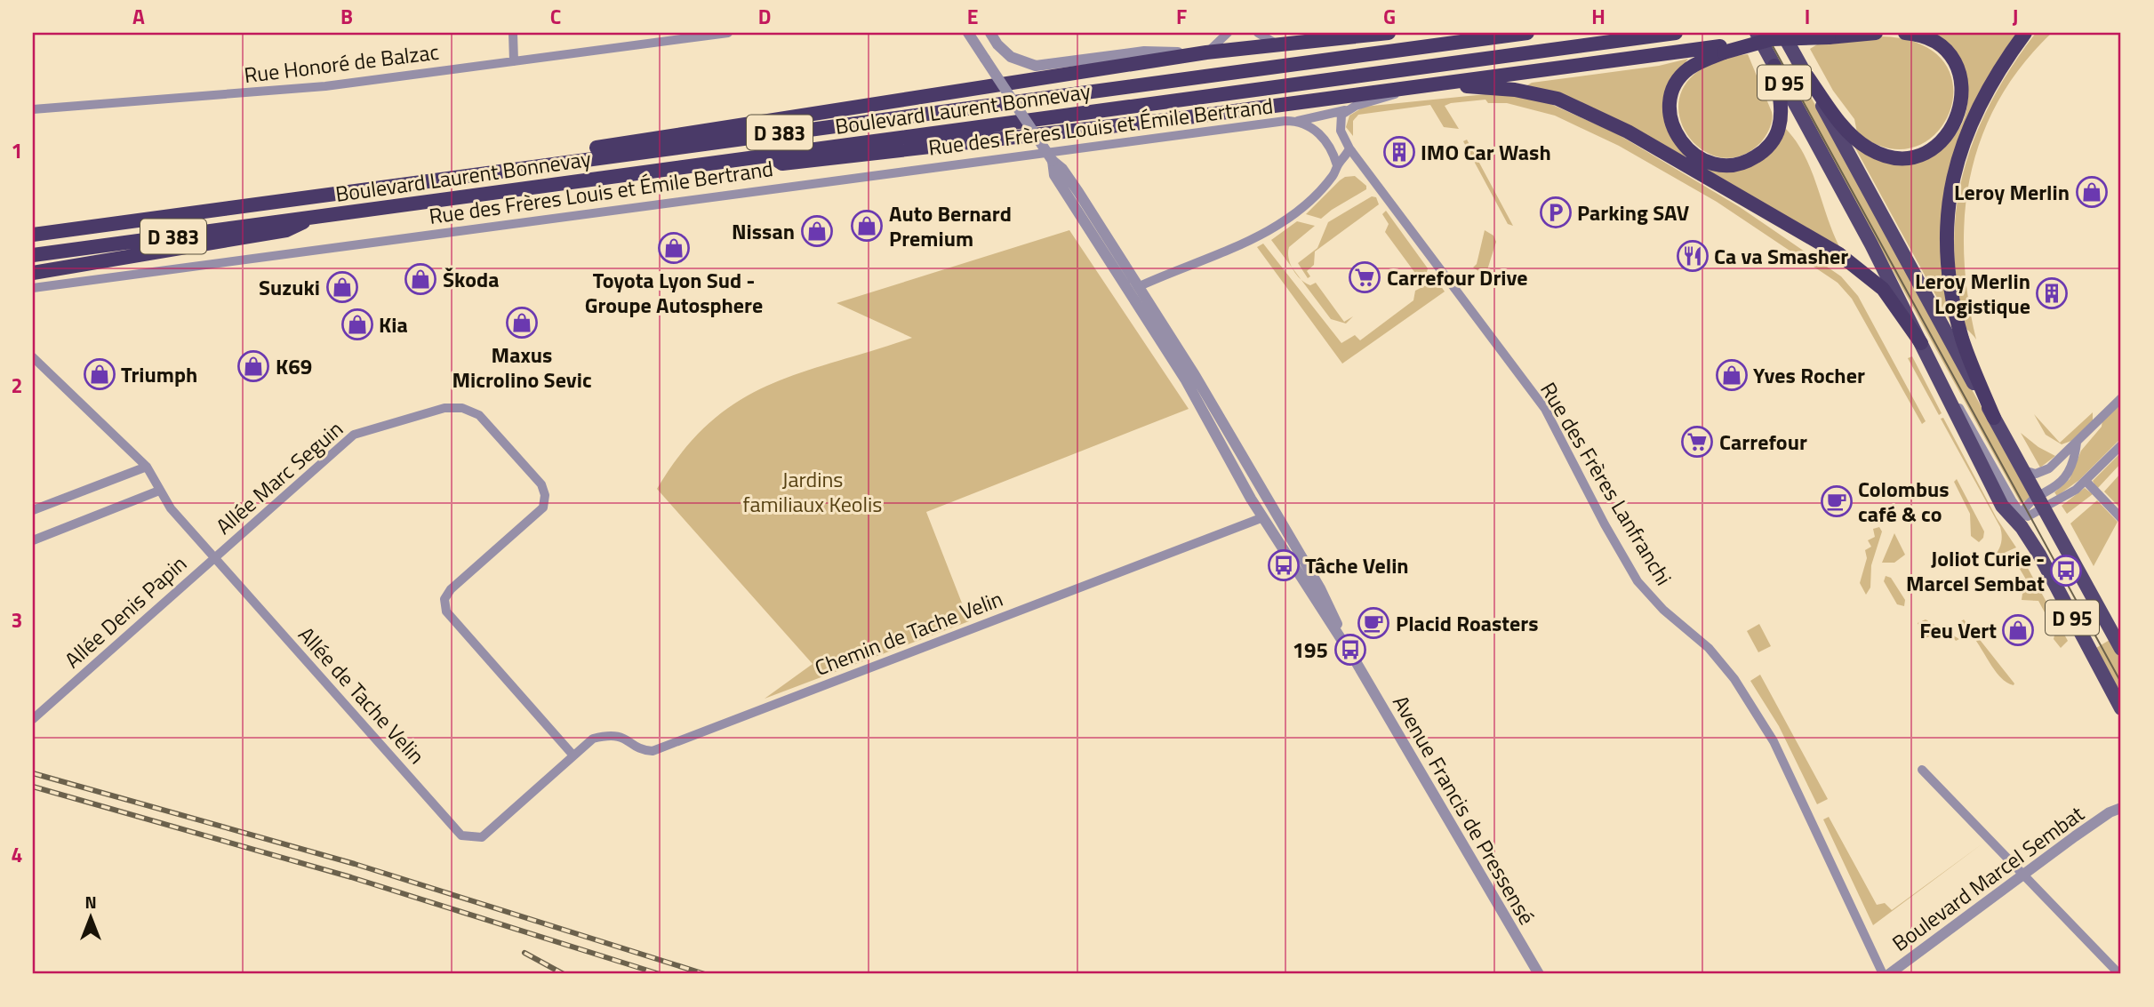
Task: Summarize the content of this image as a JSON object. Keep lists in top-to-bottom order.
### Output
{
  "streets": {
    "highway": ["Boulevard Laurent Bonnevay", "D 383"],
    "main road": ["D 95"],
    "street": [
      "Rue Honoré de Balzac",
      "Rue des Frères Louis et Émile Bertrand",
      "Allée Marc Seguin",
      "Rue des Frères Lanfranchi",
      "Allée Denis Papin",
      "Chemin de Tache Velin",
      "Allée de Tache Velin",
      "Avenue Francis de Pressensé",
      "Boulevard Marcel Sembat"
    ]
  },
  "crossings": [
    ["Allée Marc Seguin", "Allée Denis Papin"],
    ["Allée Marc Seguin", "Chemin de Tache Velin"],
    ["Allée Marc Seguin", "Allée de Tache Velin"],
    ["Allée Denis Papin", "Allée de Tache Velin"],
    ["Chemin de Tache Velin", "Allée de Tache Velin"],
    ["Chemin de Tache Velin", "Avenue Francis de Pressensé"]
  ],
  "parks": ["Jardins familiaux Keolis"],
  "places": {
    "building": ["IMO Car Wash", "Leroy Merlin Logistique"],
    "shop": [
      "Leroy Merlin",
      "Auto Bernard Premium",
      "Nissan",
      "Toyota Lyon Sud - Groupe Autosphere",
      "Škoda",
      "Suzuki",
      "Maxus Microlino Sevic",
      "Kia",
      "K69",
      "Triumph",
      "Yves Rocher",
      "Feu Vert"
    ],
    "parking": ["Parking SAV"],
    "restaurant": ["Ca va Smasher"],
    "supermarket": ["Carrefour Drive", "Carrefour"],
    "cafe": ["Colombus café & co", "Placid Roasters"],
    "bus stop": ["Tâche Velin", "Joliot Curie - Marcel Sembat", "195"]
  },
  "north": "top",
  "grid": {
    "columns": [
      "A",
      "B",
      "C",
      "D",
      "E",
      "F",
      "G",
      "H",
      "I",
      "J"
    ],
    "rows": [
      "1",
      "2",
      "3",
      "4"
    ]
  }
}
